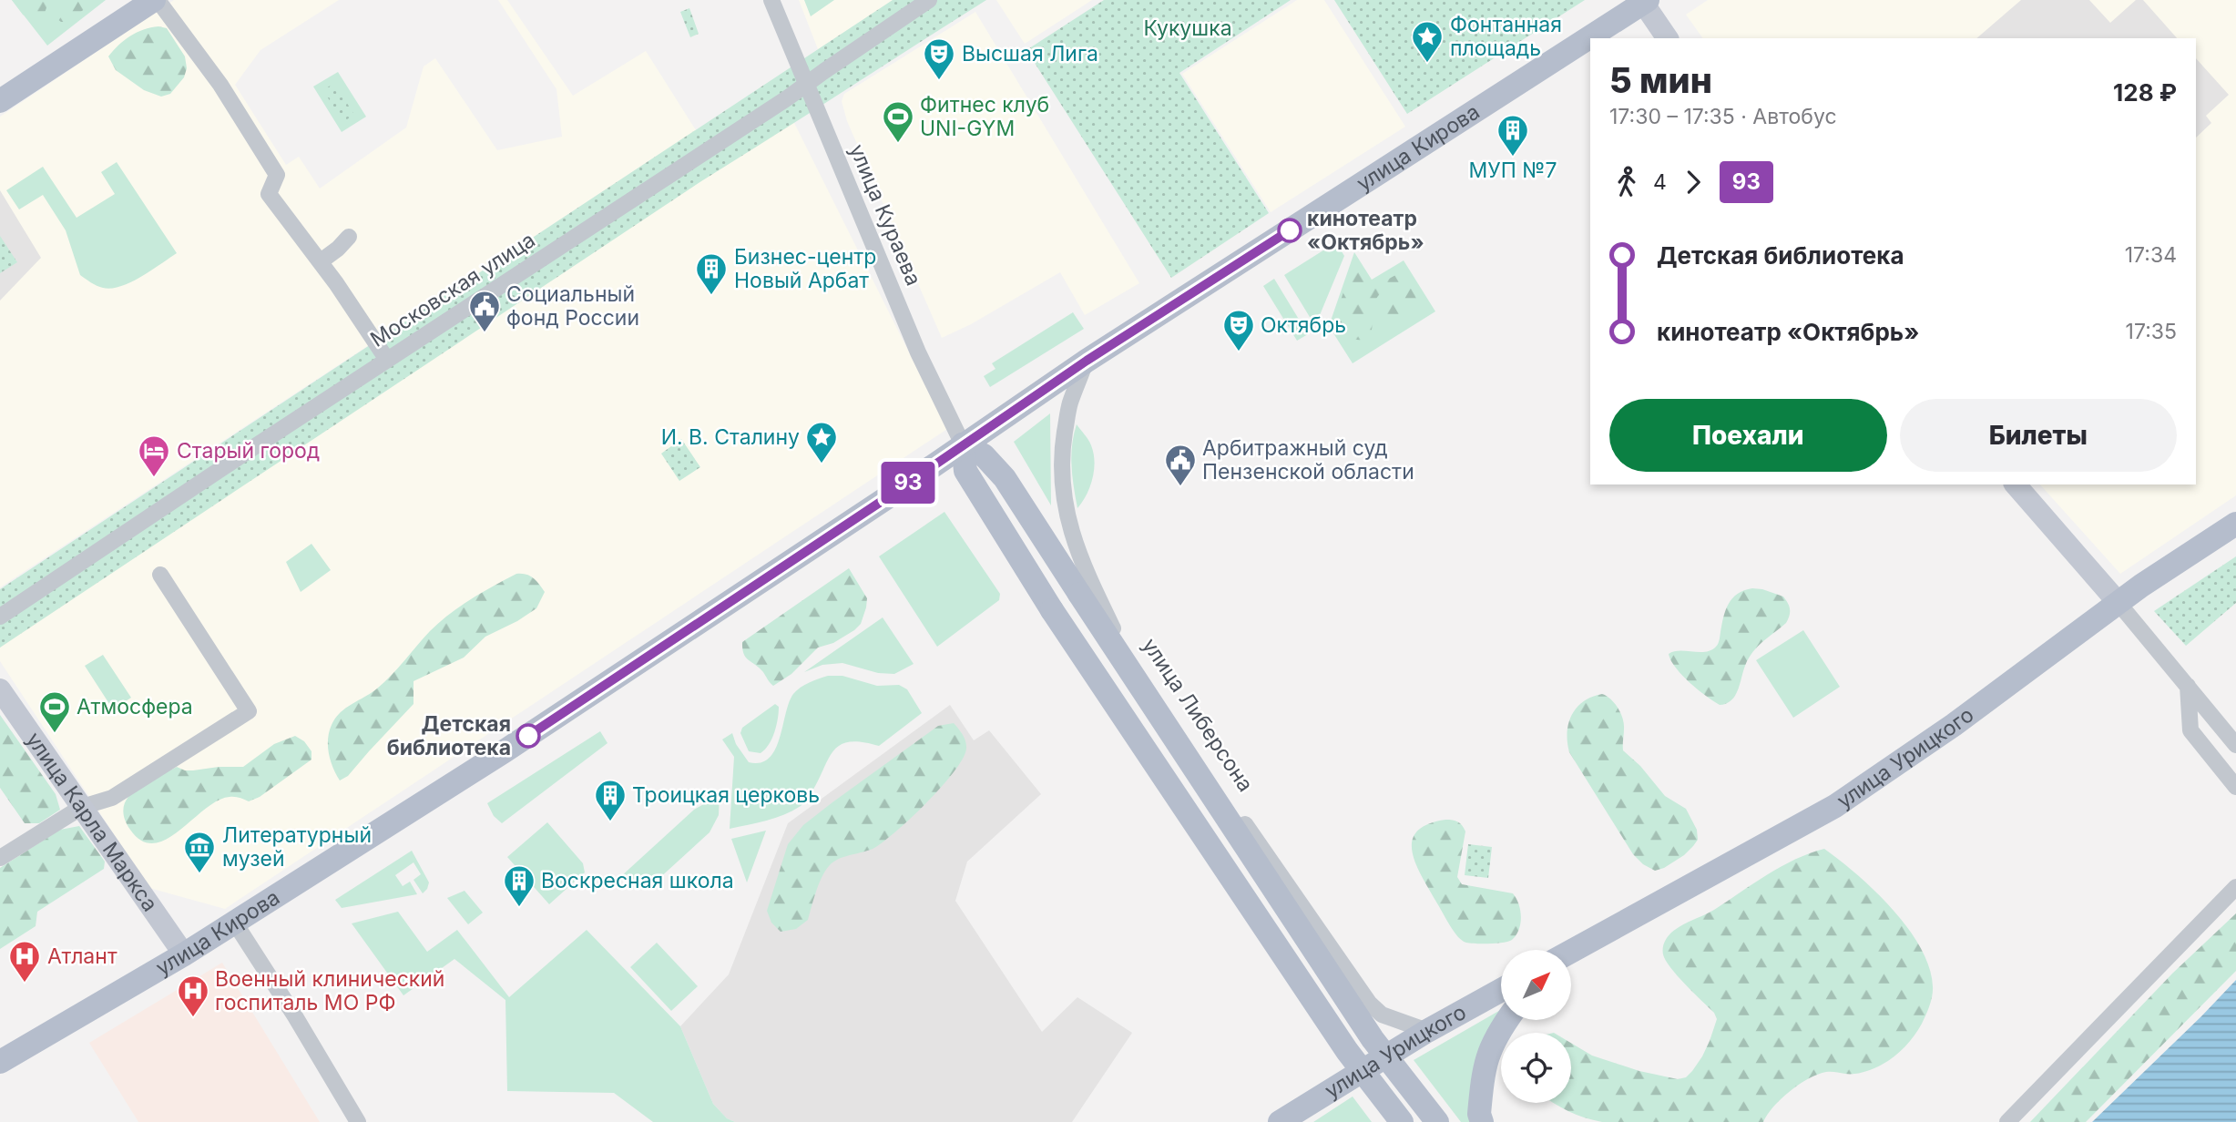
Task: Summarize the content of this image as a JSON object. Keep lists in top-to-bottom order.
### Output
{
  "streets": {
    "main road": ["улица Кирова", "улица Урицкого", "улица Карла Маркса"],
    "street": ["улица Кураева", "Московская улица", "улица Либерсона"]
  },
  "crossings": [
    ["улица Кирова", "улица Кураева"],
    ["улица Кирова", "улица Либерсона"],
    ["улица Кирова", "улица Карла Маркса"],
    ["улица Кураева", "Московская улица"],
    ["улица Либерсона", "улица Урицкого"]
  ],
  "parks": ["Кукушка"],
  "places": {
    "place": ["Фонтанная площадь", "И. В. Сталину"],
    "theatre": ["Высшая Лига", "Октябрь"],
    "sports": ["Фитнес клуб UNI-GYM", "Атмосфера"],
    "building": [
      "МУП №7",
      "Бизнес-центр Новый Арбат",
      "Троицкая церковь",
      "Воскресная школа"
    ],
    "other": ["кинотеатр «Октябрь»", "Детская библиотека"],
    "public building": ["Социальный фонд России", "Арбитражный суд Пензенской области"],
    "hotel": ["Старый город"],
    "museum": ["Литературный музей"],
    "hospital": ["Атлант", "Военный клинический госпиталь МО РФ"]
  },
  "lines": ["bus line 93"],
  "north": "top right",
  "page": {
    "on_map": "93",
    "heading": ["5 мин", "17:30 – 17:35 · Автобус", "128 ₽"],
    "legs": ["4", "93"],
    "list": [
      {
        "name": "Детская библиотека",
        "value": "17:34"
      },
      {
        "name": "кинотеатр «Октябрь»",
        "value": "17:35"
      }
    ],
    "buttons": ["Поехали", "Билеты"]
  }
}
